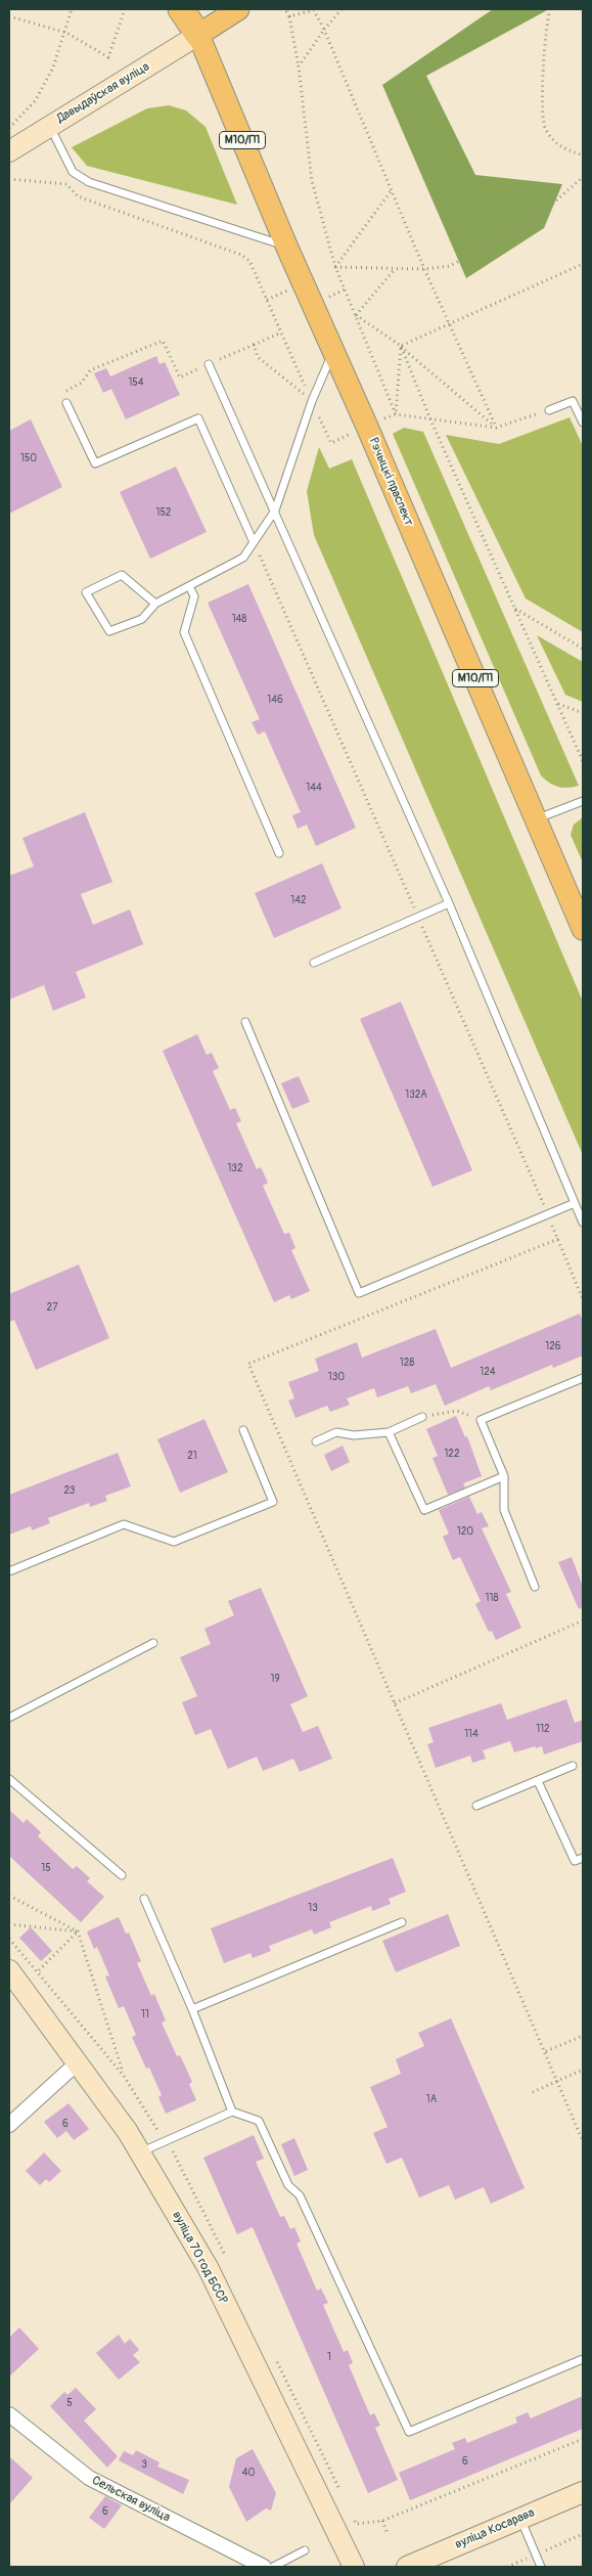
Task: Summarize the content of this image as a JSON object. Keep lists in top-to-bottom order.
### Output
{
  "streets": {
    "highway": ["М10/П1"],
    "main road": ["Рэчыцкі праспект"],
    "street": [
      "Давыдаўская вуліца",
      "вуліца 70 год БССР",
      "Сельская вуліца",
      "вуліца Косарава"
    ]
  },
  "crossings": [
    ["Давыдаўская вуліца", "М10/П1"],
    ["Давыдаўская вуліца", "Рэчыцкі праспект"],
    ["М10/П1", "Рэчыцкі праспект"]
  ],
  "house_numbers": [
    "154",
    "150",
    "152",
    "148",
    "146",
    "144",
    "142",
    "132А",
    "132",
    "27",
    "126",
    "128",
    "124",
    "130",
    "122",
    "21",
    "23",
    "120",
    "118",
    "19",
    "112",
    "114",
    "15",
    "13",
    "11",
    "1А",
    "6",
    "1",
    "5",
    "6",
    "3",
    "40",
    "6"
  ]
}
